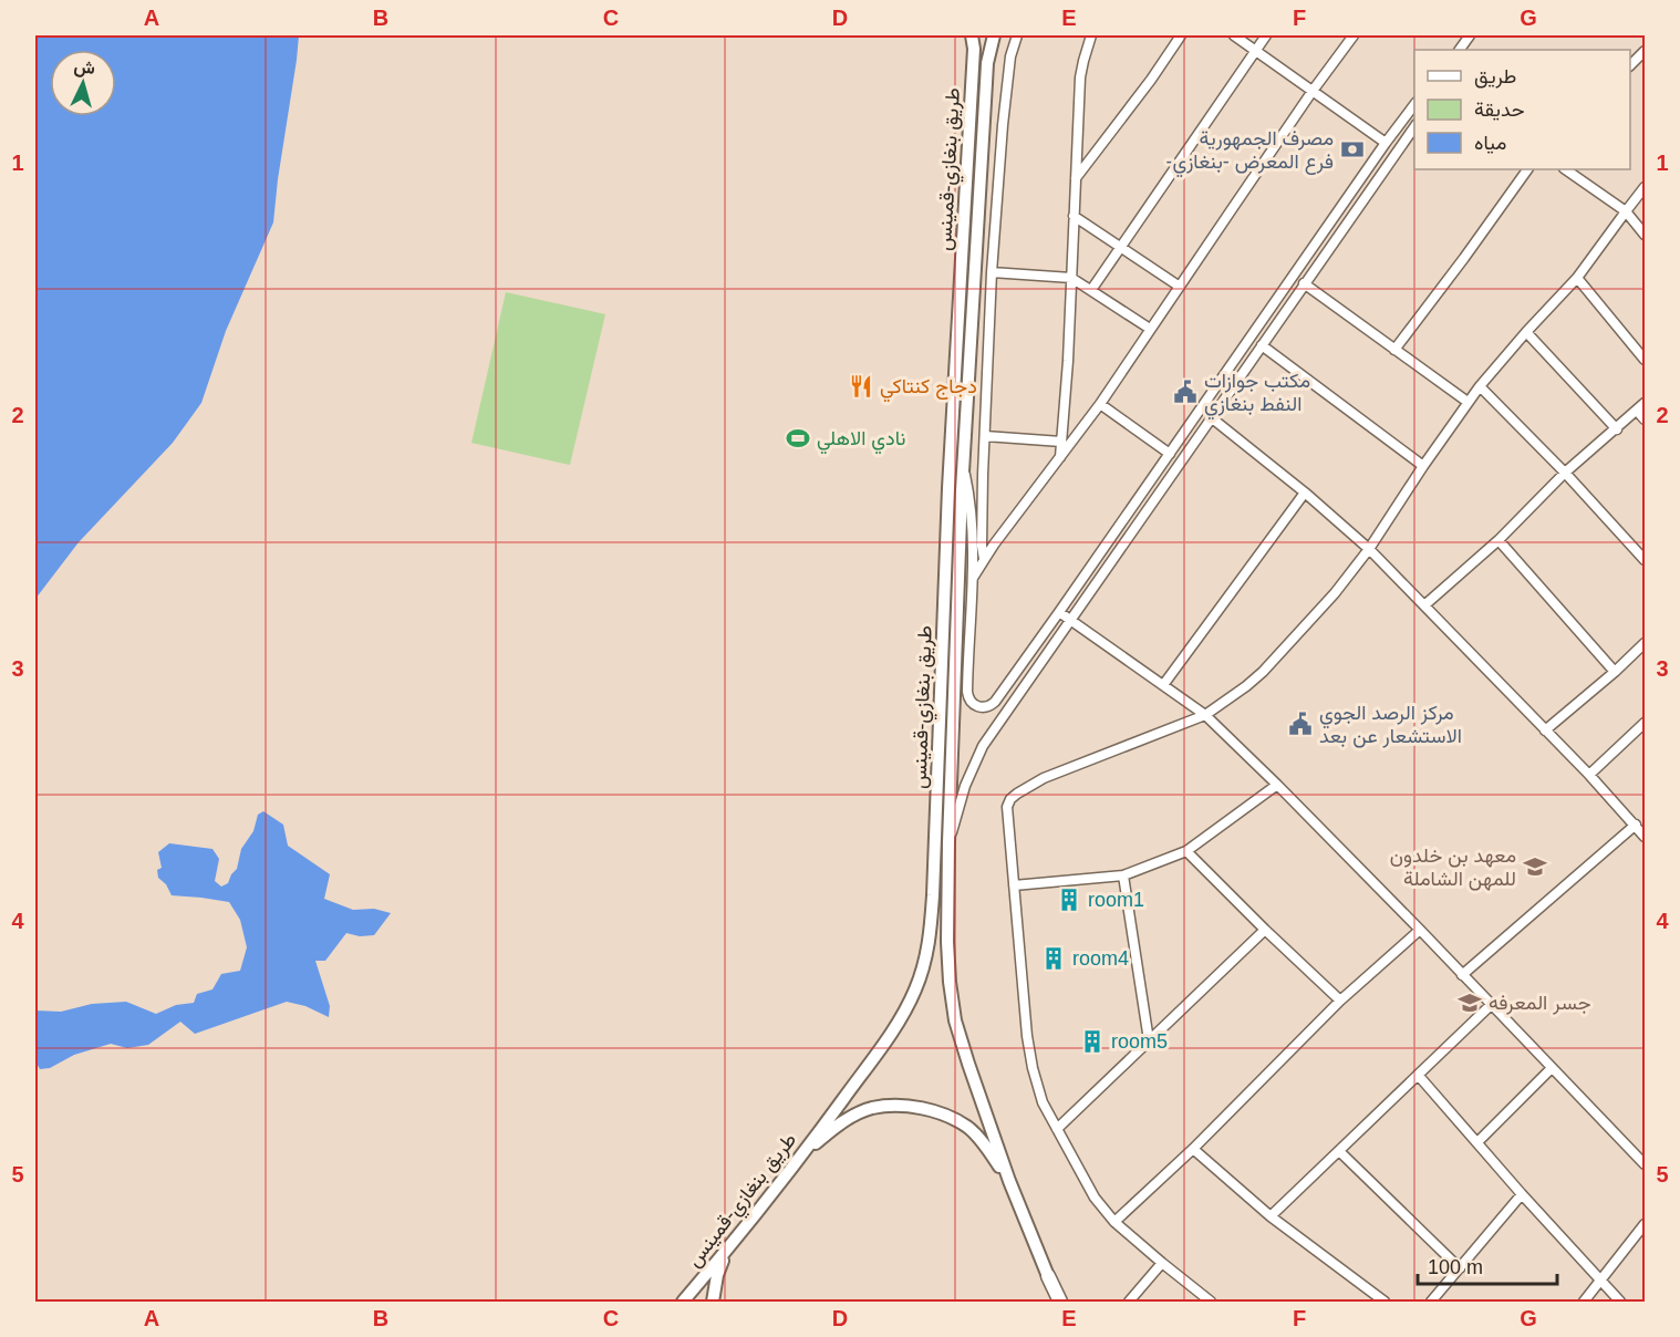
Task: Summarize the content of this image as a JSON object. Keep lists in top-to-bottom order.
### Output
{
  "streets": {
    "main road": ["طريق بنغازي-قمينس"]
  },
  "places": {
    "bank": ["مصرف الجمهورية -فرع المعرض -بنغازي"],
    "restaurant": ["دجاج كنتاكي"],
    "public building": ["مكتب جوازات النفط بنغازي", "مركز الرصد الجوي الاستشعار عن بعد"],
    "sports": ["نادي الاهلي"],
    "school or university": ["معهد بن خلدون للمهن الشاملة", "جسر المعرفه"],
    "building": ["room1", "room4", "room5"]
  },
  "legend": ["طريق", "حديقة", "مياه"],
  "scale_bar": "100 m",
  "north": "top",
  "grid": {
    "columns": [
      "A",
      "B",
      "C",
      "D",
      "E",
      "F",
      "G"
    ],
    "rows": [
      "1",
      "2",
      "3",
      "4",
      "5"
    ]
  }
}
